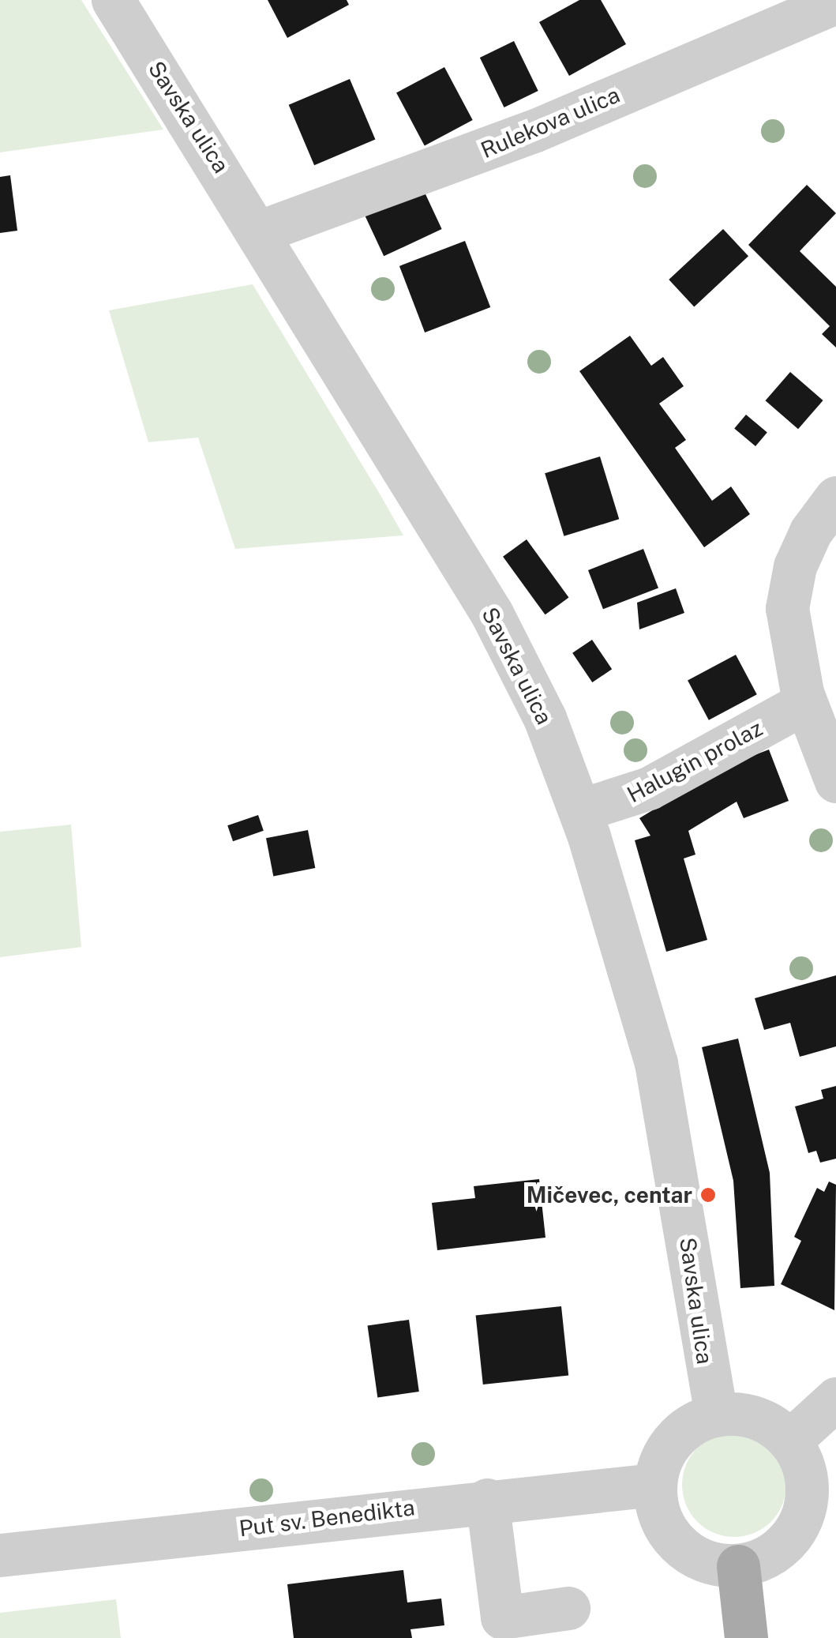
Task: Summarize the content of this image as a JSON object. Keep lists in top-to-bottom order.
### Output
{
  "streets": {
    "street": [
      "Savska ulica",
      "Rulekova ulica",
      "Halugin prolaz",
      "Put sv. Benedikta"
    ]
  },
  "crossings": [
    ["Savska ulica", "Rulekova ulica"],
    ["Savska ulica", "Halugin prolaz"],
    ["Savska ulica", "Put sv. Benedikta"]
  ],
  "places": ["Mičevec, centar"]
}
